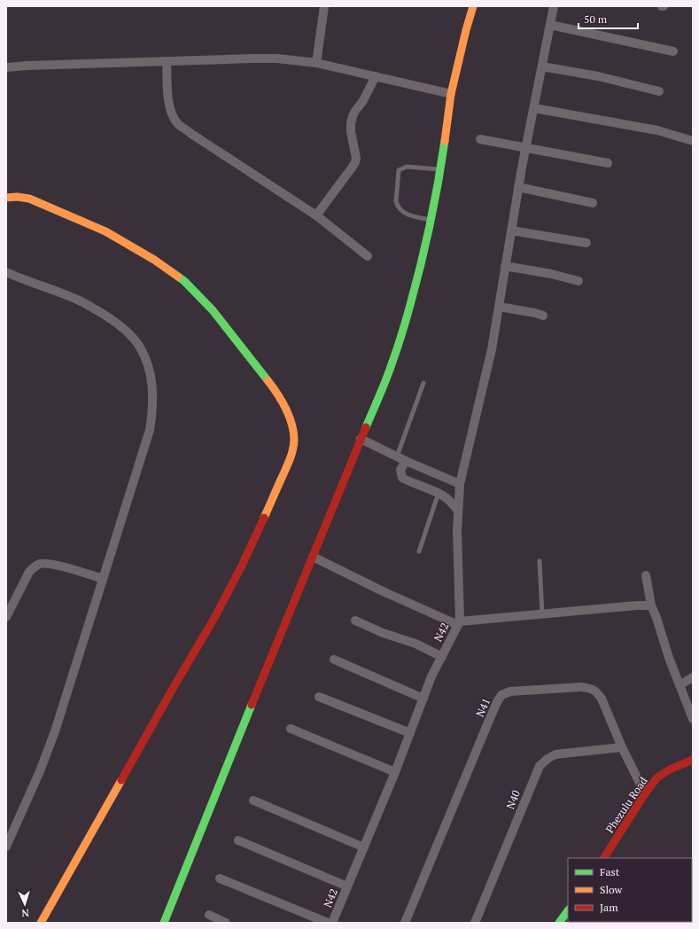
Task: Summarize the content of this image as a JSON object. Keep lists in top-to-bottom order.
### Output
{
  "streets": {
    "street": [
      "N42",
      "N41",
      "N40",
      "Phezulu Road"
    ]
  },
  "crossings": [
    ["N41", "N40"],
    ["N41", "Phezulu Road"]
  ],
  "legend": ["Fast", "Slow", "Jam"],
  "scale_bar": "50 m",
  "north": "bottom"
}
